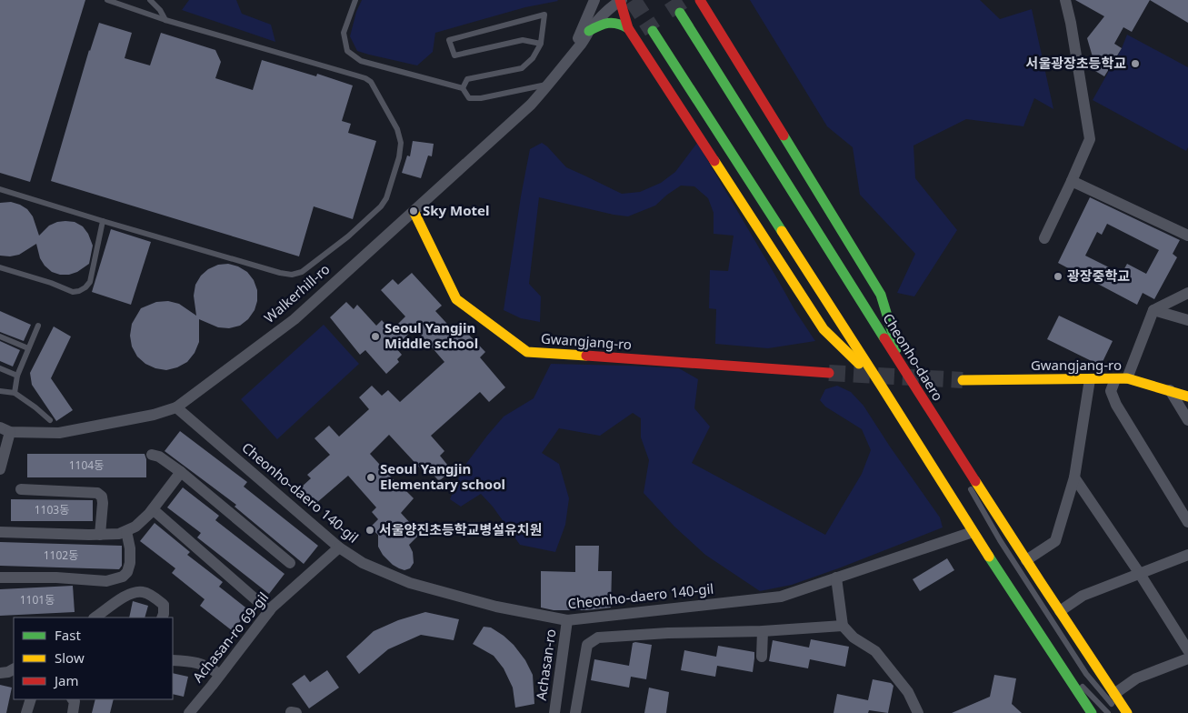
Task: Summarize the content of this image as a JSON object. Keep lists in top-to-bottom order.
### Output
{
  "streets": {
    "main road": ["Gwangjang-ro", "Cheonho-daero"],
    "street": [
      "Walkerhill-ro",
      "Cheonho-daero 140-gil",
      "Achasan-ro 69-gil",
      "Achasan-ro"
    ]
  },
  "crossings": [
    ["Walkerhill-ro", "Gwangjang-ro"],
    ["Walkerhill-ro", "Cheonho-daero 140-gil"],
    ["Cheonho-daero 140-gil", "Achasan-ro 69-gil"],
    ["Cheonho-daero 140-gil", "Achasan-ro"]
  ],
  "places": [
    "서울광장초등학교",
    "Sky Motel",
    "광장중학교",
    "Seoul Yangjin Middle school",
    "Seoul Yangjin Elementary school",
    "서울양진초등학교병설유치원"
  ],
  "house_numbers": [
    "1104동",
    "1103동",
    "1102동",
    "1101동"
  ],
  "legend": ["Fast", "Slow", "Jam"]
}
